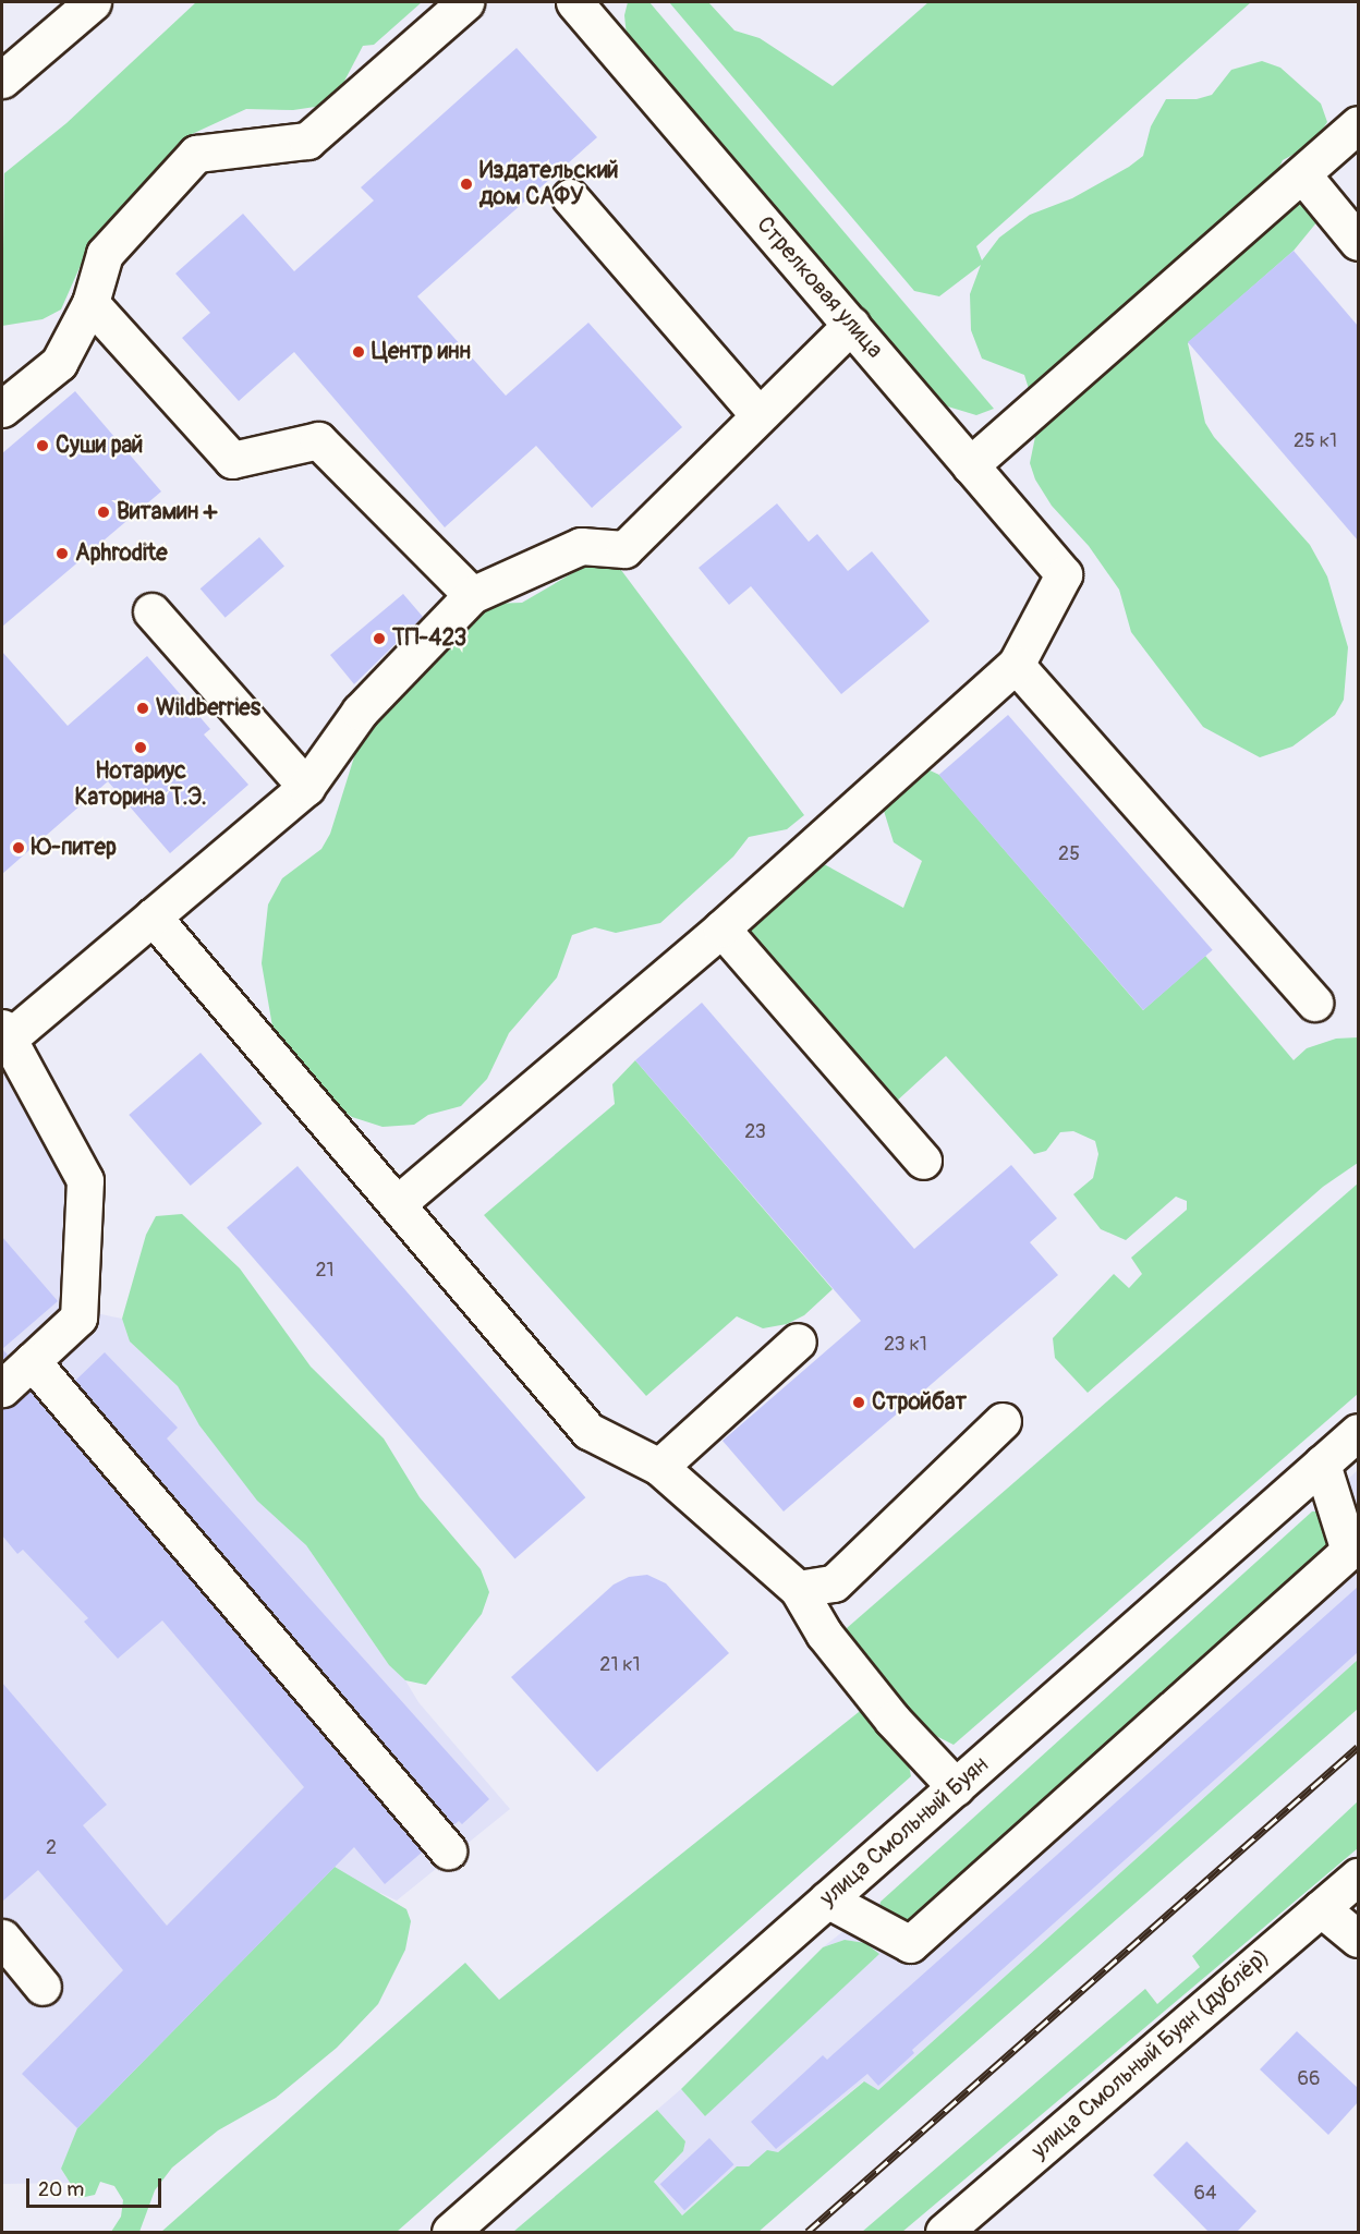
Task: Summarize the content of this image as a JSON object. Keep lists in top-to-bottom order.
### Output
{
  "streets": {
    "main road": ["Стрелковая улица", "улица Смольный Буян", "улица Смольный Буян (дублёр)"]
  },
  "places": [
    "Издательский дом САФУ",
    "Центр инн",
    "Суши рай",
    "Витамин +",
    "Aphrodite",
    "ТП-423",
    "Wildberries",
    "Нотариус Каторина Т.Э.",
    "Ю-питер",
    "Стройбат"
  ],
  "house_numbers": [
    "25 к1",
    "25",
    "23",
    "21",
    "23 к1",
    "21 к1",
    "2",
    "66",
    "64"
  ],
  "scale_bar": "20 m"
}
